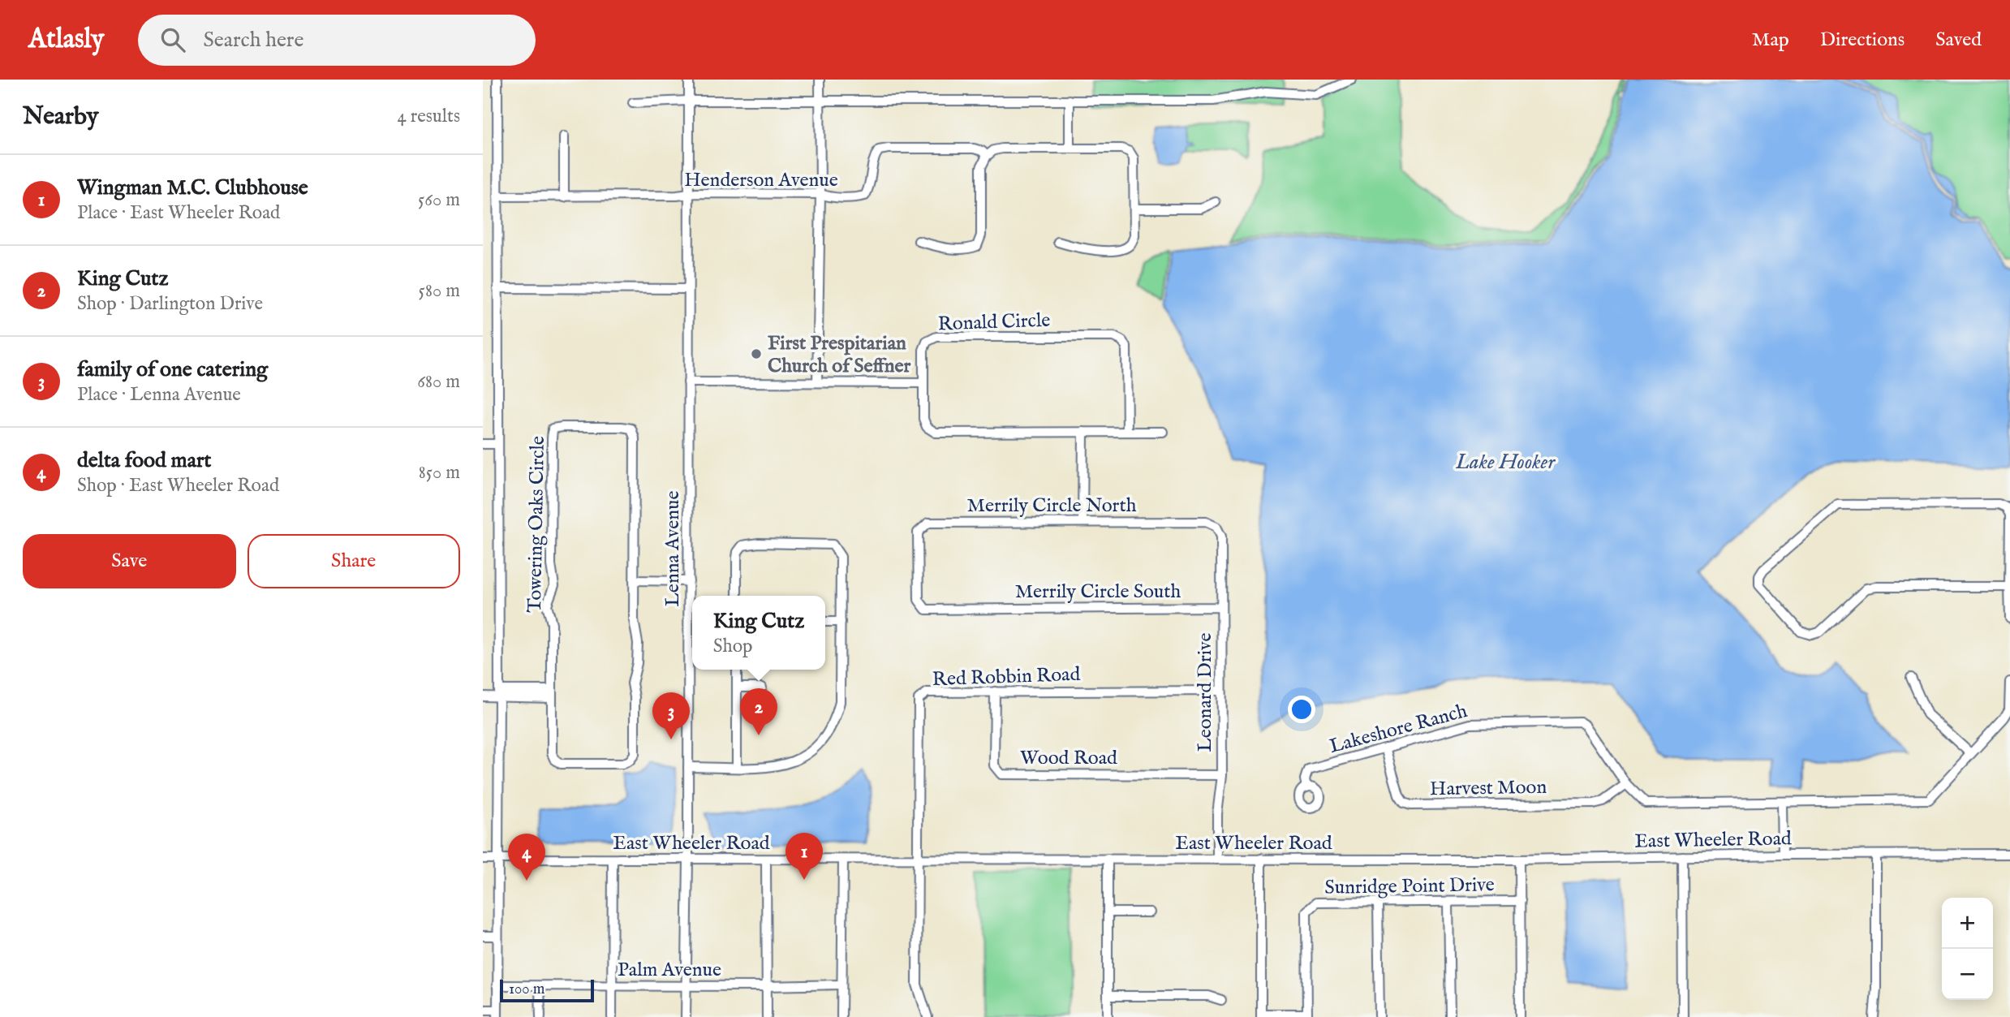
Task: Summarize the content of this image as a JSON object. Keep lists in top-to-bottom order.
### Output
{
  "streets": {
    "street": [
      "Henderson Avenue",
      "Ronald Circle",
      "Merrily Circle North",
      "Towering Oaks Circle",
      "Lenna Avenue",
      "Merrily Circle South",
      "Red Robbin Road",
      "Leonard Drive",
      "Lakeshore Ranch",
      "Wood Road",
      "Harvest Moon",
      "East Wheeler Road",
      "Sunridge Point Drive",
      "Palm Avenue"
    ]
  },
  "crossings": [
    ["Henderson Avenue", "Lenna Avenue"],
    ["Merrily Circle North", "Merrily Circle South"],
    ["Merrily Circle North", "Leonard Drive"],
    ["Lenna Avenue", "East Wheeler Road"],
    ["Lenna Avenue", "Palm Avenue"],
    ["Merrily Circle South", "Leonard Drive"],
    ["Red Robbin Road", "Leonard Drive"],
    ["Red Robbin Road", "Wood Road"],
    ["Red Robbin Road", "East Wheeler Road"],
    ["Leonard Drive", "Wood Road"],
    ["Leonard Drive", "East Wheeler Road"],
    ["Lakeshore Ranch", "Harvest Moon"],
    ["East Wheeler Road", "Sunridge Point Drive"]
  ],
  "water": ["Lake Hooker"],
  "places": ["First Prespitarian Church of Seffner"],
  "scale_bar": "100 m",
  "page": {
    "header": "Atlasly",
    "search": "Search here",
    "nav": ["Map", "Directions", "Saved"],
    "heading": ["Nearby", "4 results"],
    "list": [
      {
        "mark": "1",
        "name": "Wingman M.C. Clubhouse",
        "note": "Place · East Wheeler Road",
        "value": "560 m"
      },
      {
        "mark": "2",
        "name": "King Cutz",
        "note": "Shop · Darlington Drive",
        "value": "580 m"
      },
      {
        "mark": "3",
        "name": "family of one catering",
        "note": "Place · Lenna Avenue",
        "value": "680 m"
      },
      {
        "mark": "4",
        "name": "delta food mart",
        "note": "Shop · East Wheeler Road",
        "value": "850 m"
      }
    ],
    "buttons": ["Save", "Share"],
    "popup": ["King Cutz", "Shop"],
    "pins": [
      "2",
      "3",
      "1",
      "4"
    ],
    "map_buttons": ["+", "−"],
    "scale": "100 m"
  }
}
